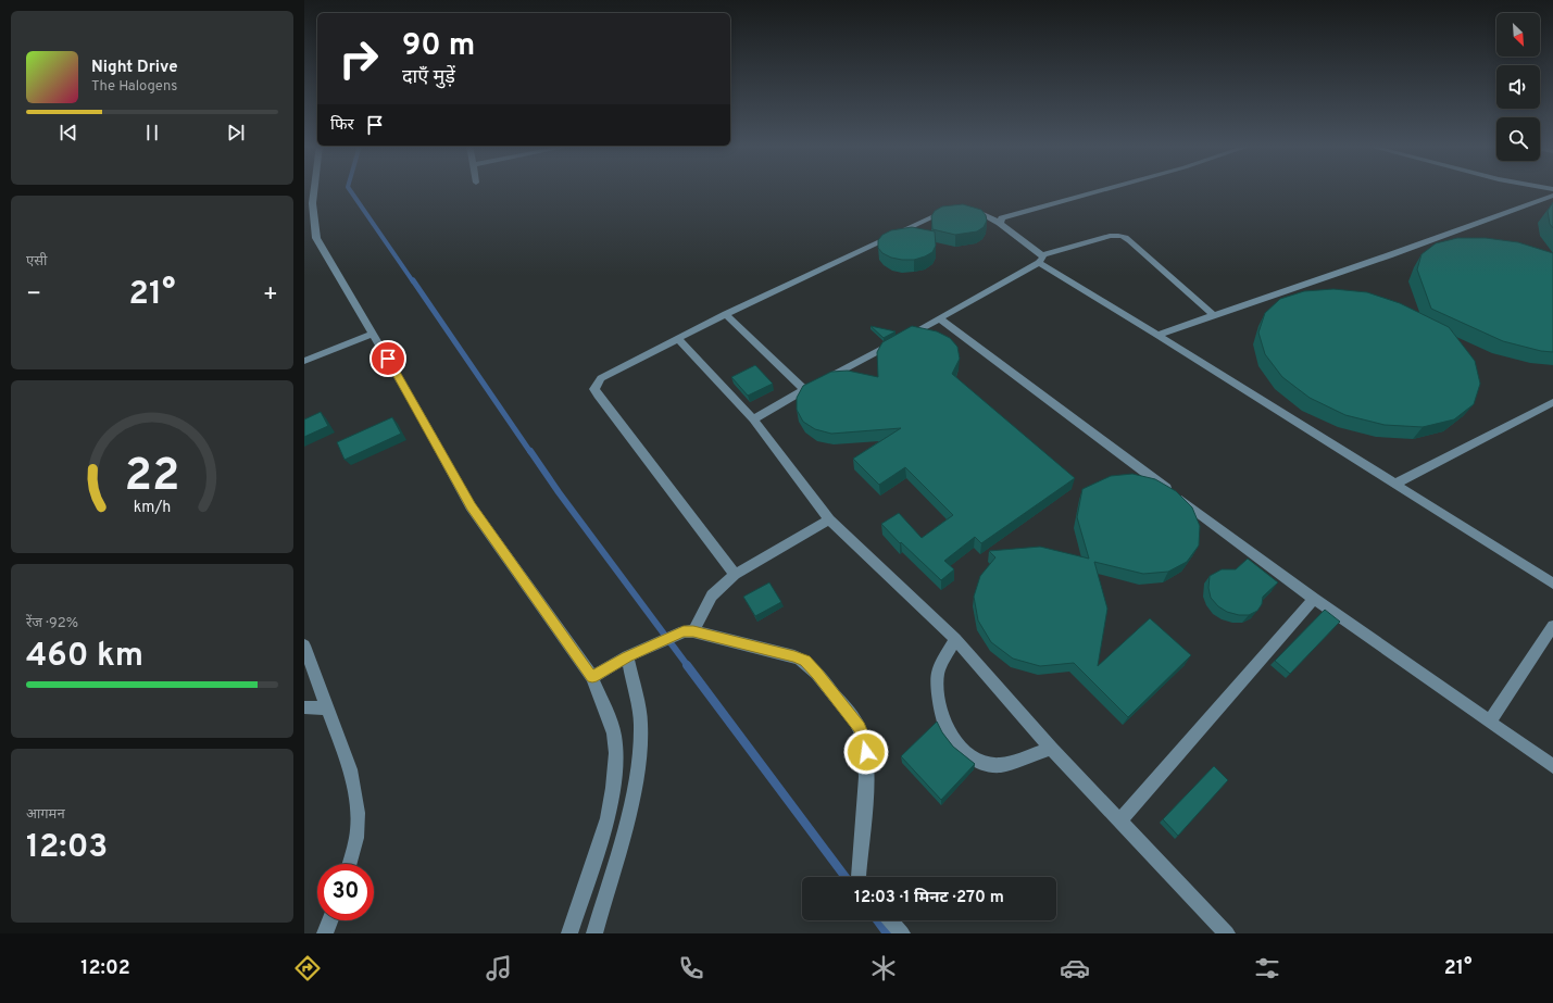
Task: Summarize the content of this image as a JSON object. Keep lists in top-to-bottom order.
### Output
{
  "north": "bottom right",
  "page": {
    "turn": ["90 m", "दाएँ मुड़ें"],
    "song": ["Night Drive", "The Halogens"],
    "then": "फिर",
    "tile": [
      "एसी",
      ["रेंज · 92%", "460 km"],
      ["आगमन", "12:03"]
    ],
    "heat": ["−", "21°", "+"],
    "limit": "30",
    "trip": "12:03 · 1 मिनट · 270 m",
    "tabs": ["12:02", "21°"],
    "gauge": ["22", "km/h"]
  }
}
